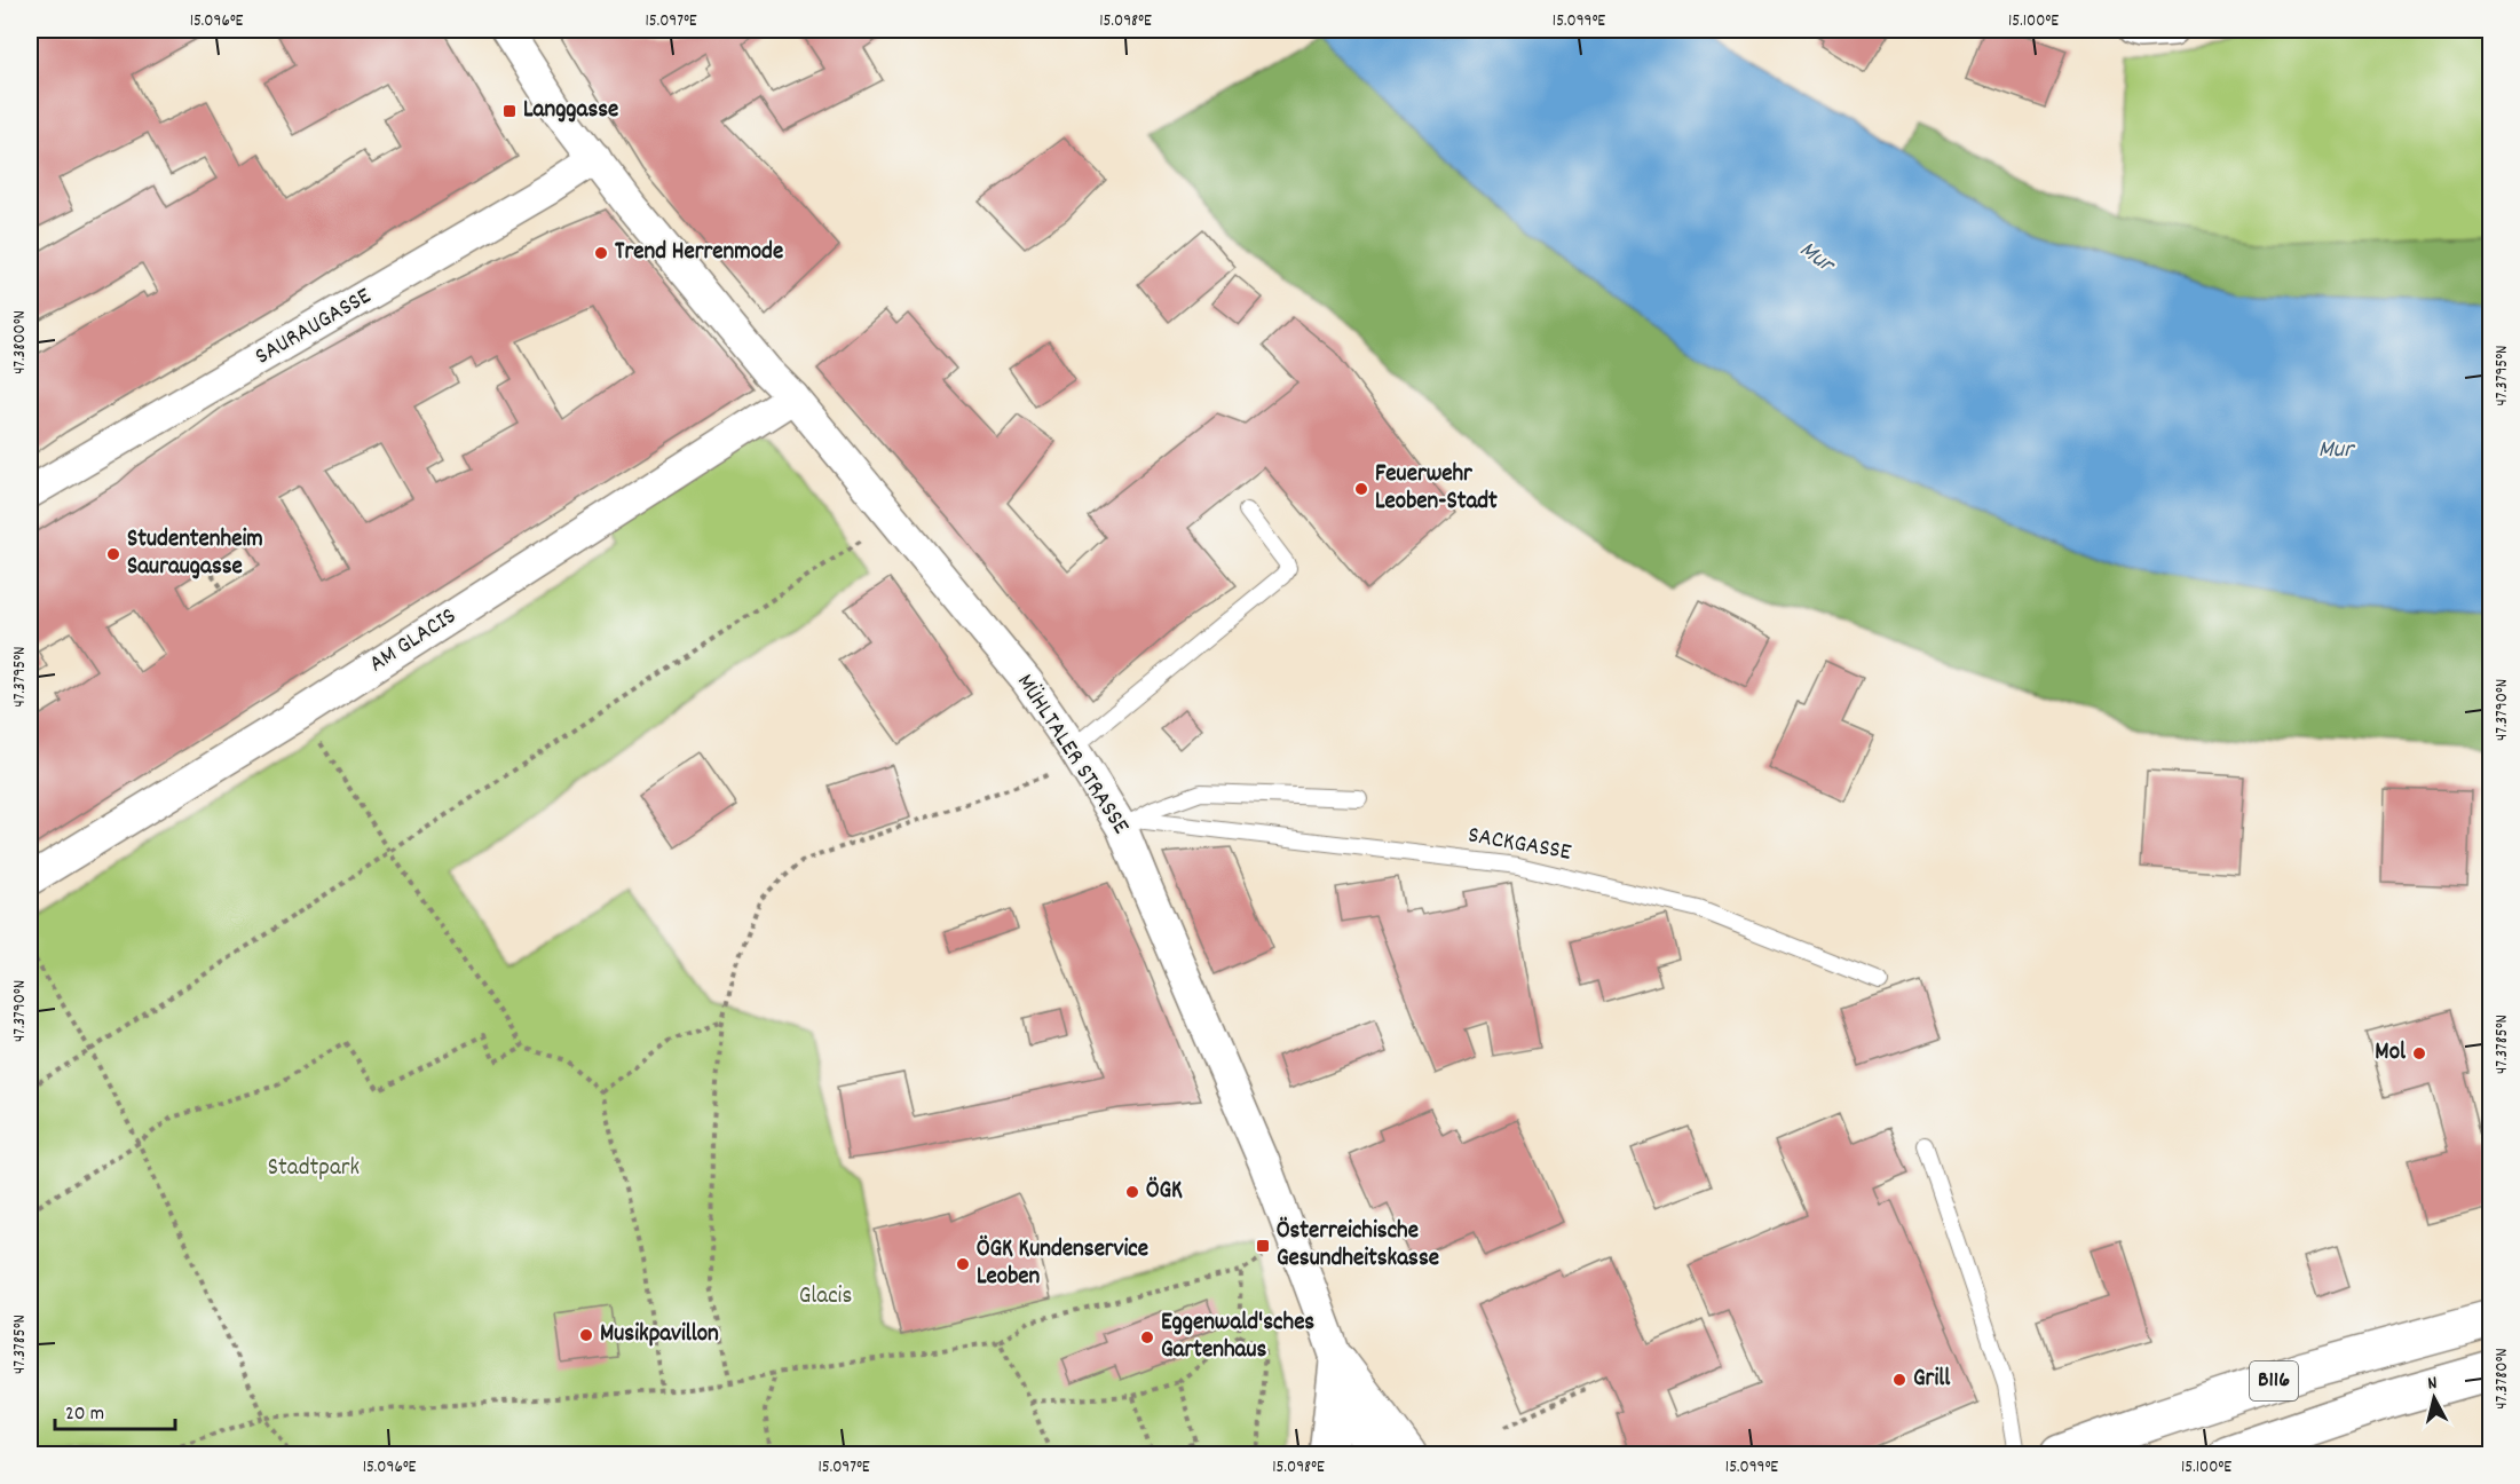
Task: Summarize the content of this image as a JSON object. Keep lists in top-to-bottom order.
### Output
{
  "streets": {
    "main road": ["B116"],
    "street": ["SAURAUGASSE", "AM GLACIS", "MÜHLTALER STRASSE"],
    "lane": ["SACKGASSE"]
  },
  "crossings": [
    ["SAURAUGASSE", "MÜHLTALER STRASSE"],
    ["AM GLACIS", "MÜHLTALER STRASSE"],
    ["MÜHLTALER STRASSE", "SACKGASSE"]
  ],
  "water": ["Mur"],
  "parks": ["Stadtpark", "Glacis"],
  "places": {
    "transit": ["Langgasse", "Österreichische Gesundheitskasse"],
    "other": [
      "Trend Herrenmode",
      "Feuerwehr Leoben-Stadt",
      "Studentenheim Sauraugasse",
      "Mol",
      "ÖGK",
      "ÖGK Kundenservice Leoben",
      "Musikpavillon",
      "Eggenwald'sches Gartenhaus",
      "Grill"
    ]
  },
  "scale_bar": "20 m",
  "north": "top",
  "coordinates": [
    "15.096°E",
    "15.097°E",
    "15.098°E",
    "15.099°E",
    "15.100°E",
    "47.3800°N",
    "47.3795°N",
    "47.3790°N",
    "47.3785°N",
    "47.3780°N"
  ]
}
